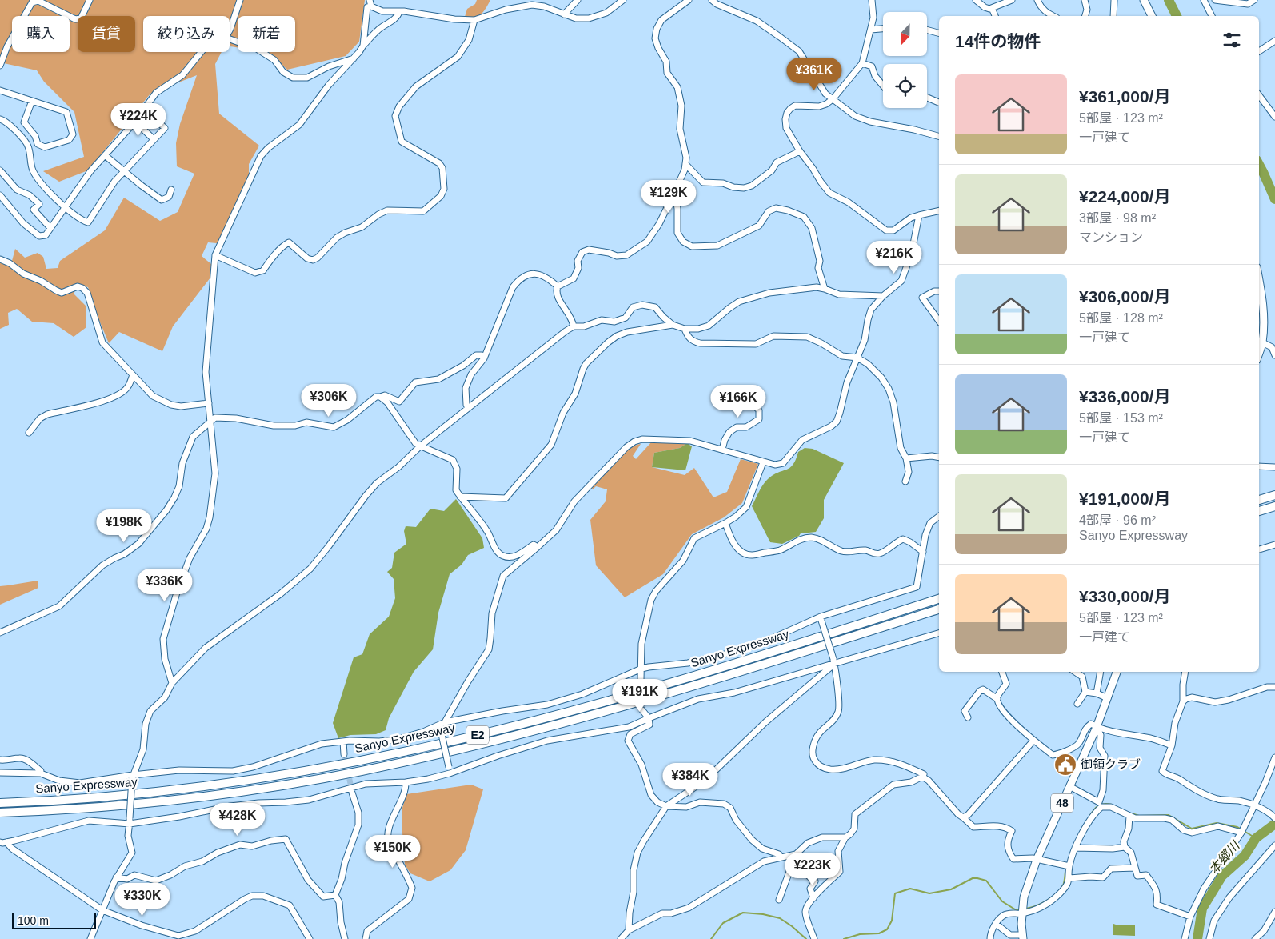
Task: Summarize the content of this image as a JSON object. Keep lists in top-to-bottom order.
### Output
{
  "streets": {
    "highway": ["Sanyo Expressway", "E2"],
    "main road": ["48"]
  },
  "water": ["本郷川"],
  "places": {
    "public building": ["御領クラブ"]
  },
  "scale_bar": "100 m",
  "north": "bottom",
  "page": {
    "chip": [
      "購入",
      "賃貸",
      "絞り込み",
      "新着"
    ],
    "heading": "14件の物件",
    "price": [
      "¥361K",
      "¥224K",
      "¥129K",
      "¥216K",
      "¥306K",
      "¥166K",
      "¥198K",
      "¥336K",
      "¥191K",
      "¥384K",
      "¥428K",
      "¥150K",
      "¥223K",
      "¥330K"
    ],
    "list": [
      {
        "name": "¥361,000/月",
        "note": "5部屋 · 123 m² · 一戸建て"
      },
      {
        "name": "¥224,000/月",
        "note": "3部屋 · 98 m² · マンション"
      },
      {
        "name": "¥306,000/月",
        "note": "5部屋 · 128 m² · 一戸建て"
      },
      {
        "name": "¥336,000/月",
        "note": "5部屋 · 153 m² · 一戸建て"
      },
      {
        "name": "¥191,000/月",
        "note": "4部屋 · 96 m² · Sanyo Expressway"
      },
      {
        "name": "¥330,000/月",
        "note": "5部屋 · 123 m² · 一戸建て"
      }
    ],
    "scale": "100 m"
  }
}
